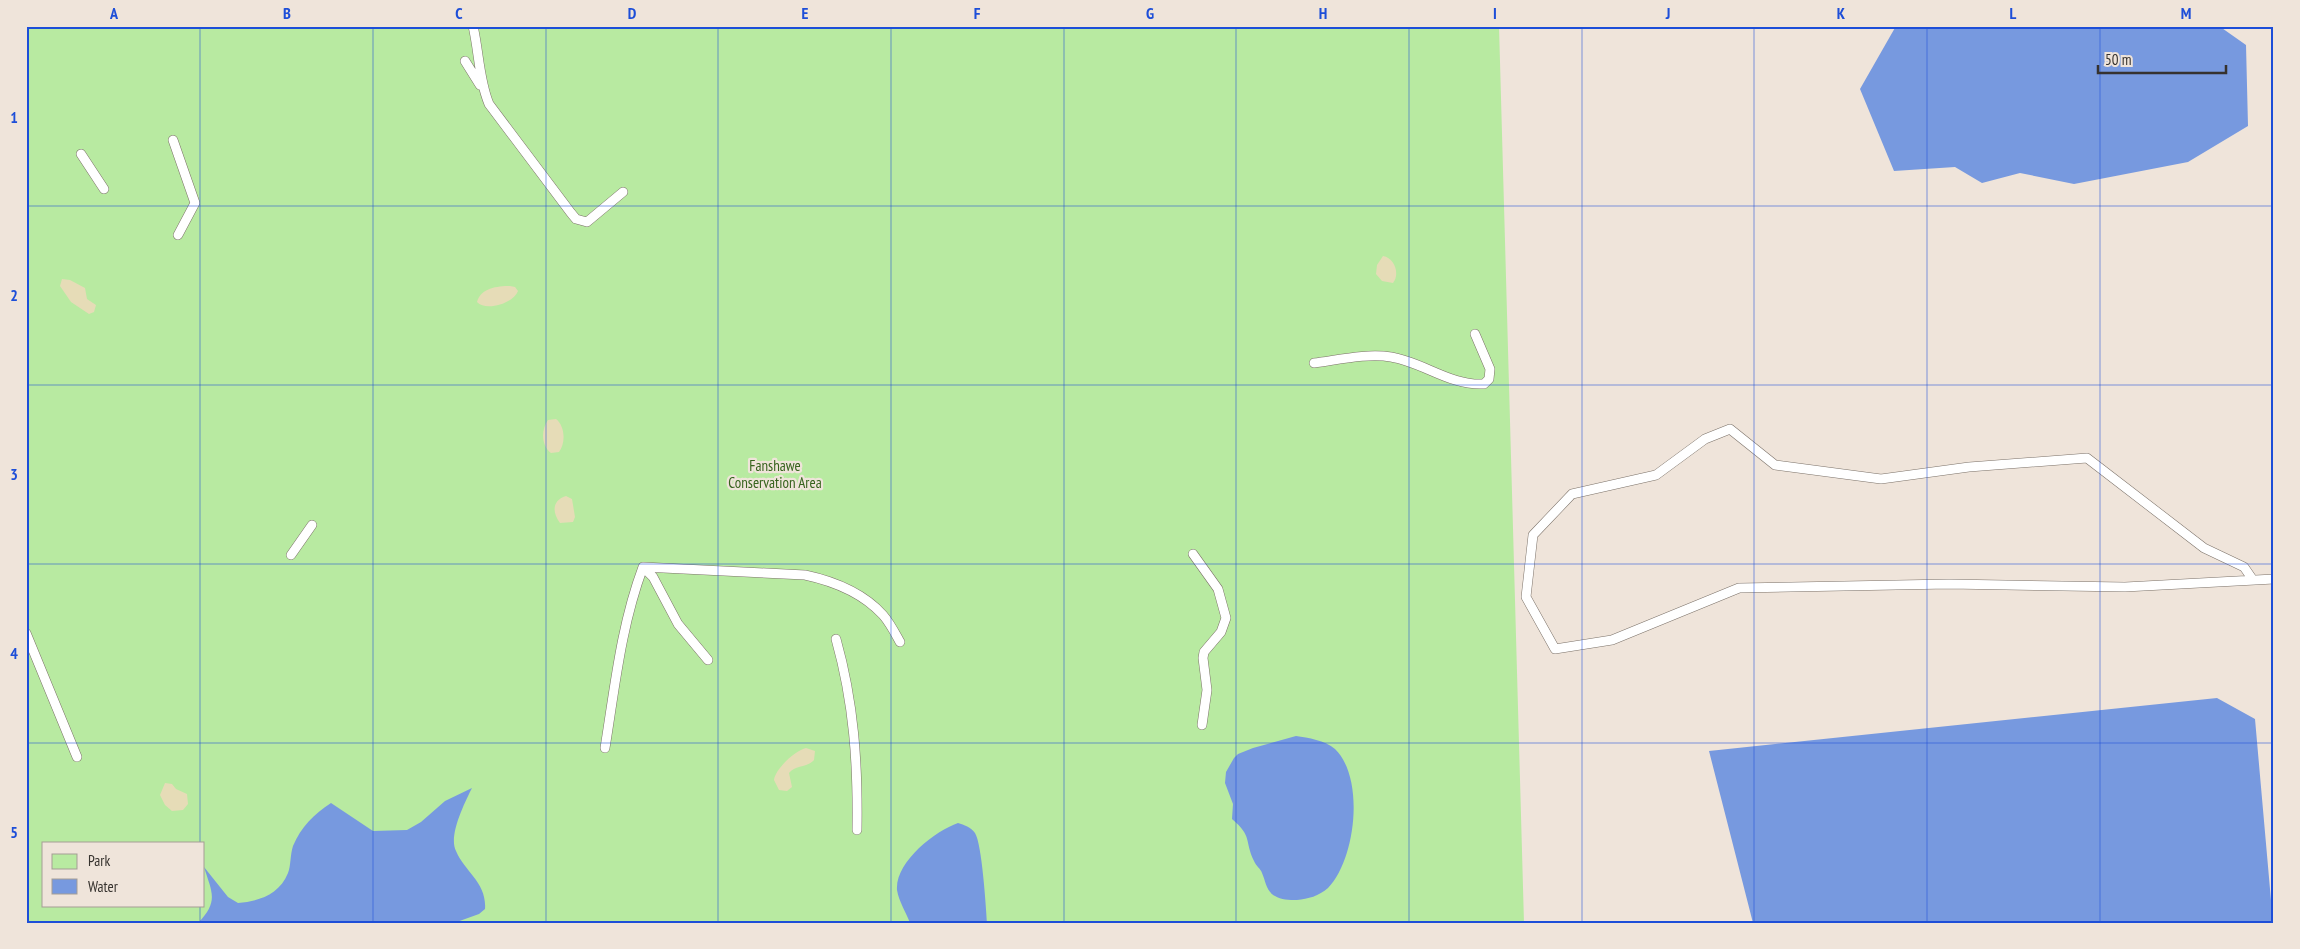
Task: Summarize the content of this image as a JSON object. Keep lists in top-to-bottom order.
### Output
{
  "parks": ["Fanshawe Conservation Area"],
  "legend": ["Park", "Water"],
  "scale_bar": "50 m",
  "grid": {
    "columns": [
      "A",
      "B",
      "C",
      "D",
      "E",
      "F",
      "G",
      "H",
      "I",
      "J",
      "K",
      "L",
      "M"
    ],
    "rows": [
      "1",
      "2",
      "3",
      "4",
      "5"
    ]
  }
}
